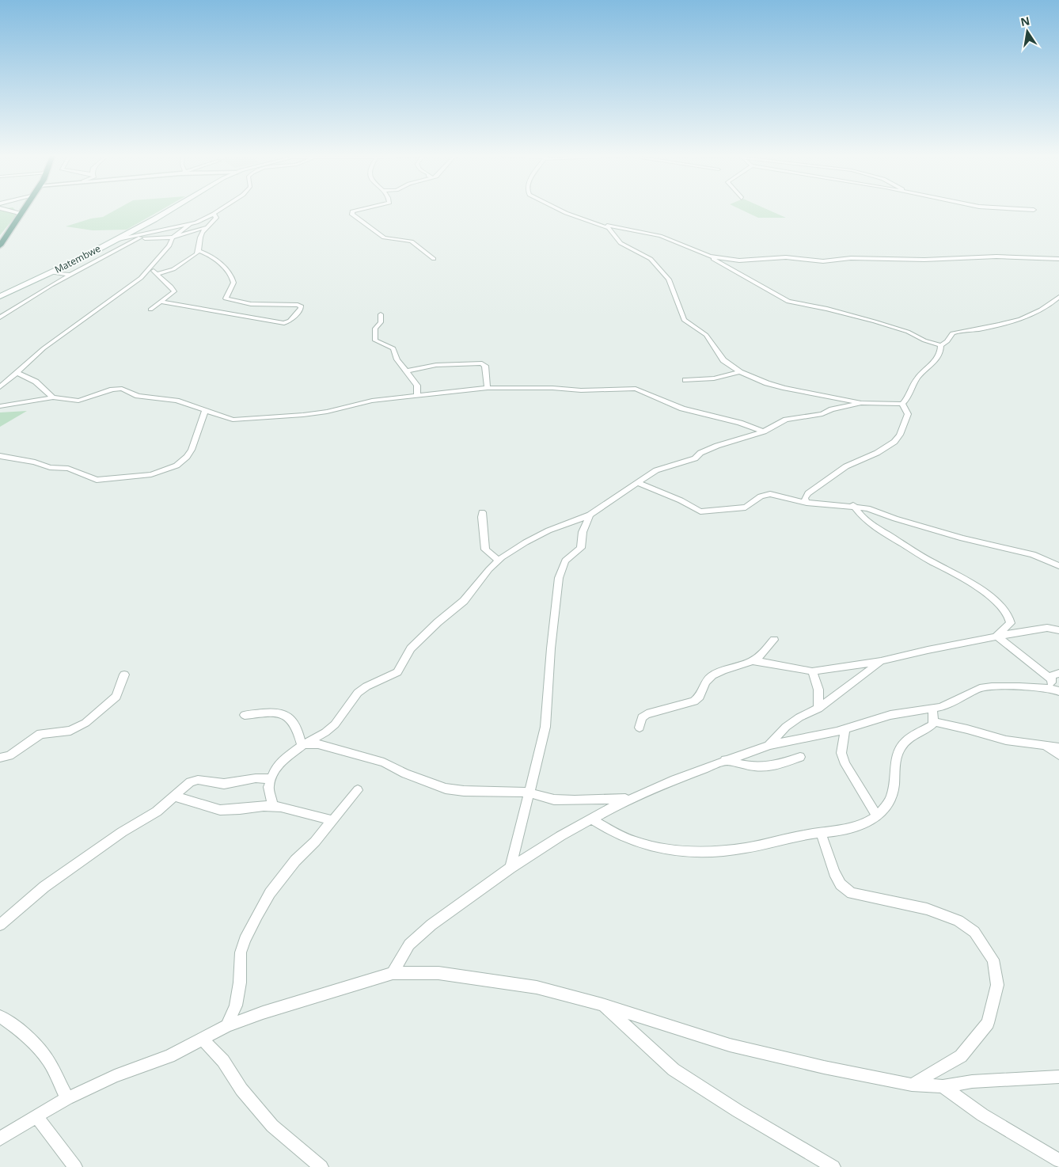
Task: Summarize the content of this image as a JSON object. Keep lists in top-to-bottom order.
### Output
{
  "streets": {
    "main road": ["Matembwe"]
  },
  "north": "top"
}
